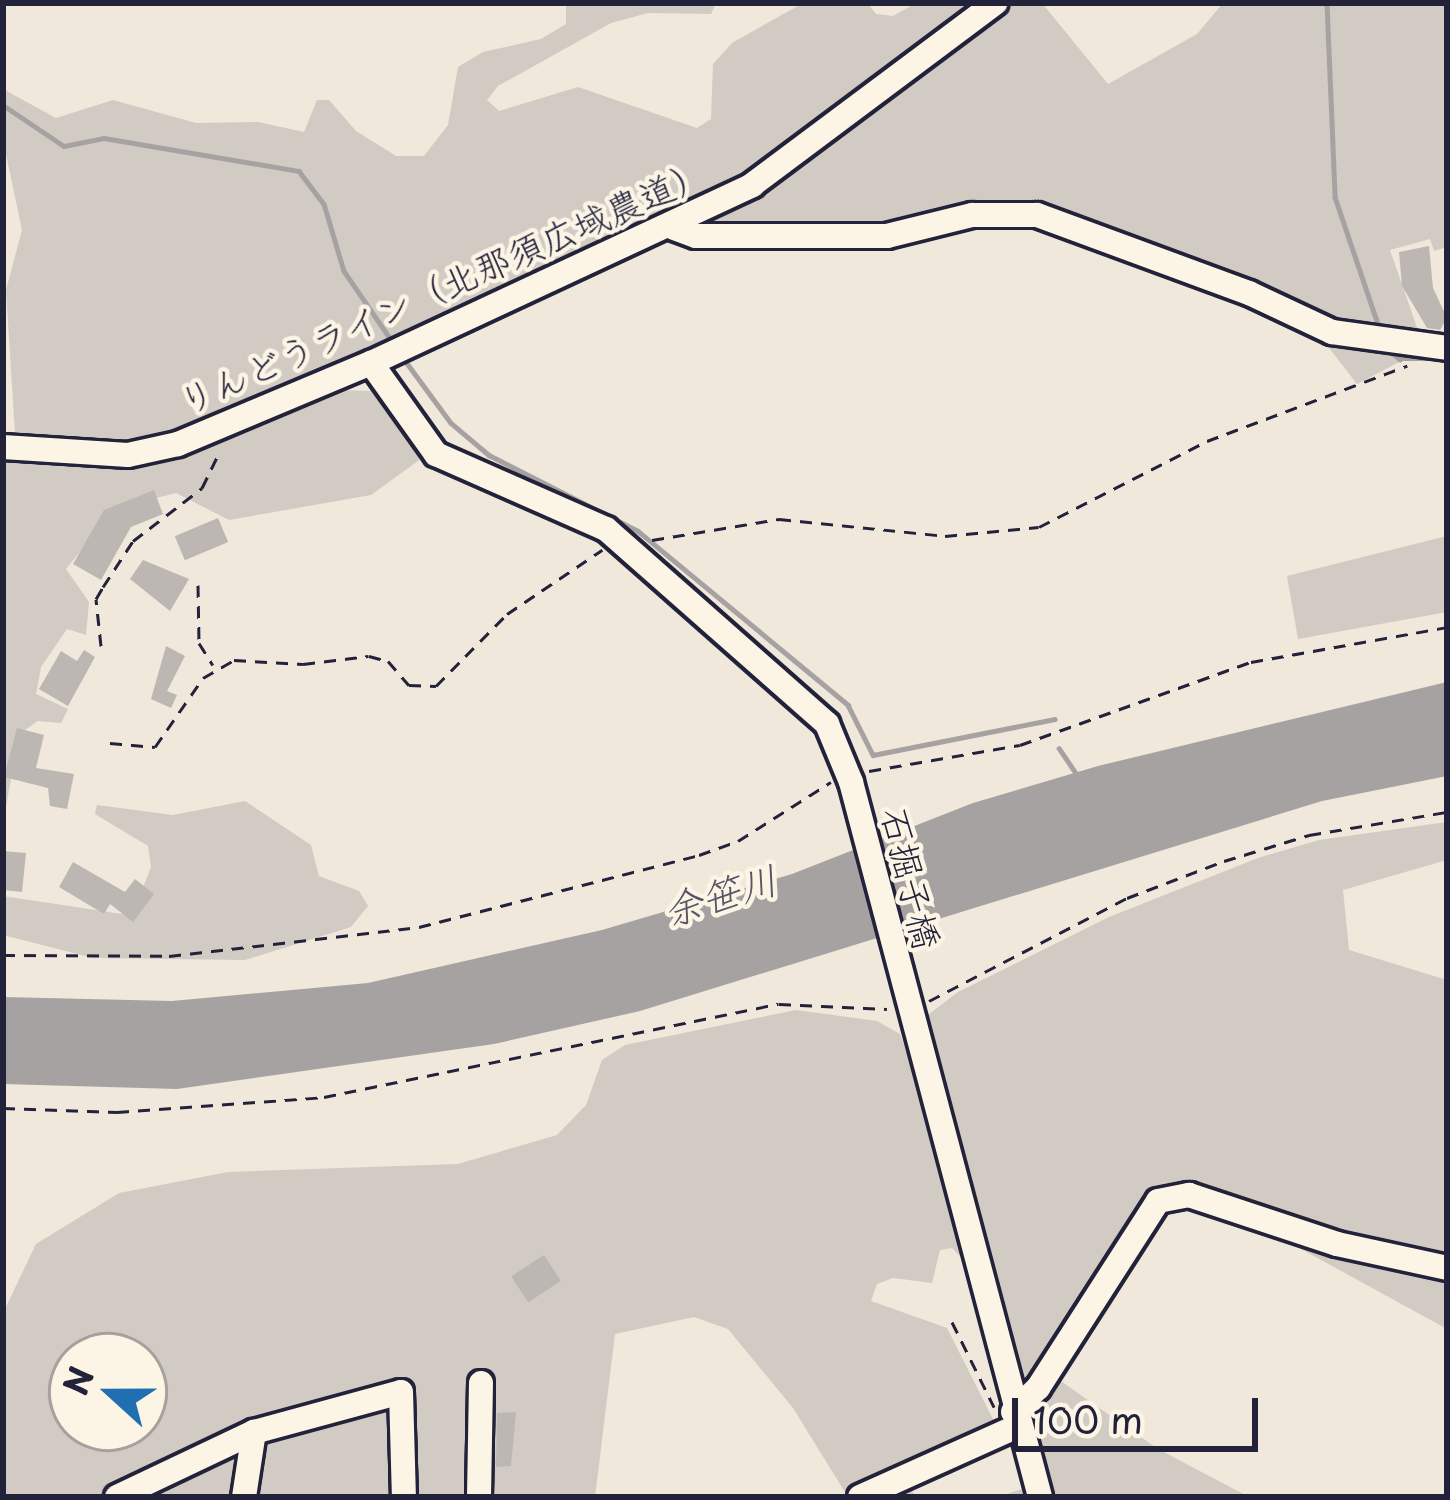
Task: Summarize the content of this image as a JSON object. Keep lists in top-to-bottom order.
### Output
{
  "streets": {
    "street": ["りんどうライン（北那須広域農道）", "石掘子橋"]
  },
  "crossings": [
    ["りんどうライン（北那須広域農道）", "石掘子橋"]
  ],
  "water": ["余笹川"],
  "scale_bar": "100 m",
  "north": "left"
}
